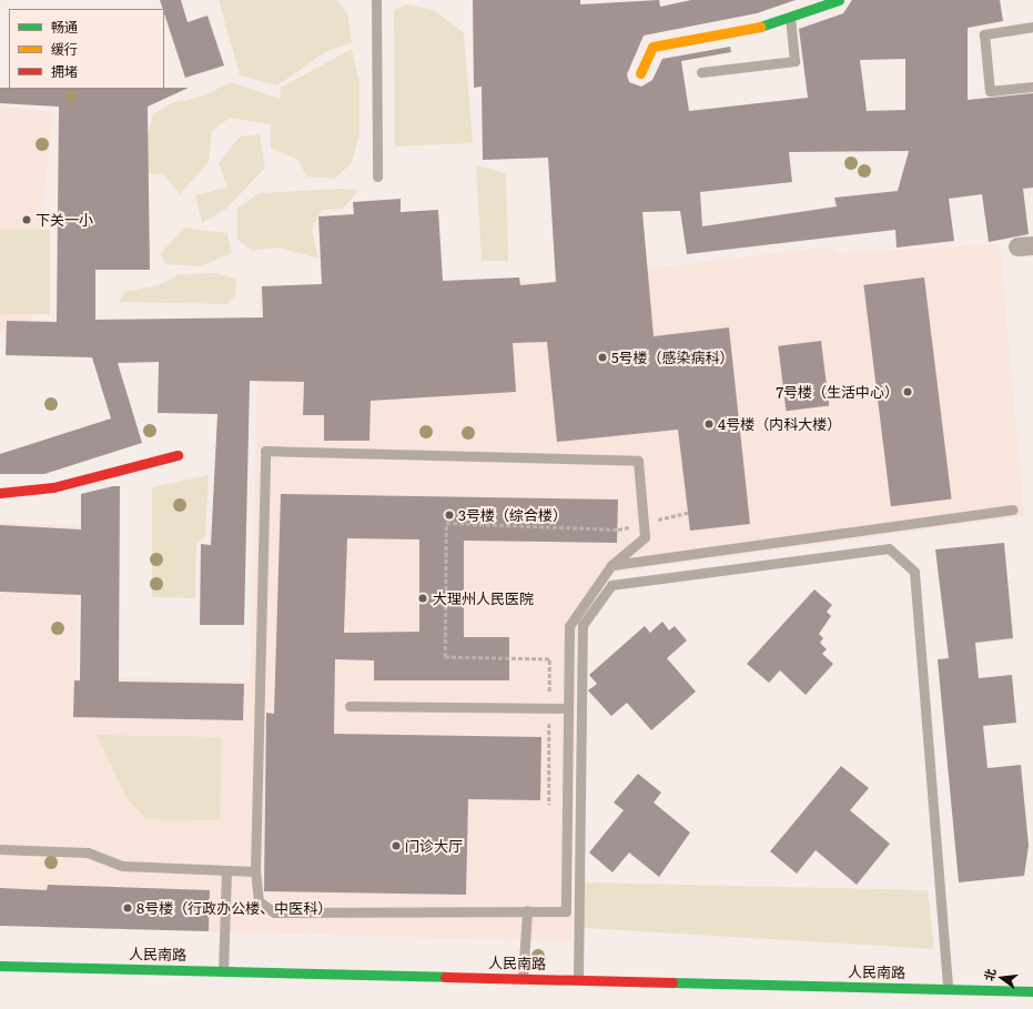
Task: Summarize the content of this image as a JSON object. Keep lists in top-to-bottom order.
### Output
{
  "streets": {
    "main road": ["人民南路"]
  },
  "places": [
    "下关一小",
    "5号楼（感染病科）",
    "7号楼（生活中心）",
    "4号楼（内科大楼）",
    "3号楼（综合楼）",
    "大理州人民医院",
    "门诊大厅",
    "8号楼（行政办公楼、中医科）"
  ],
  "legend": ["畅通", "缓行", "拥堵"],
  "north": "left"
}
